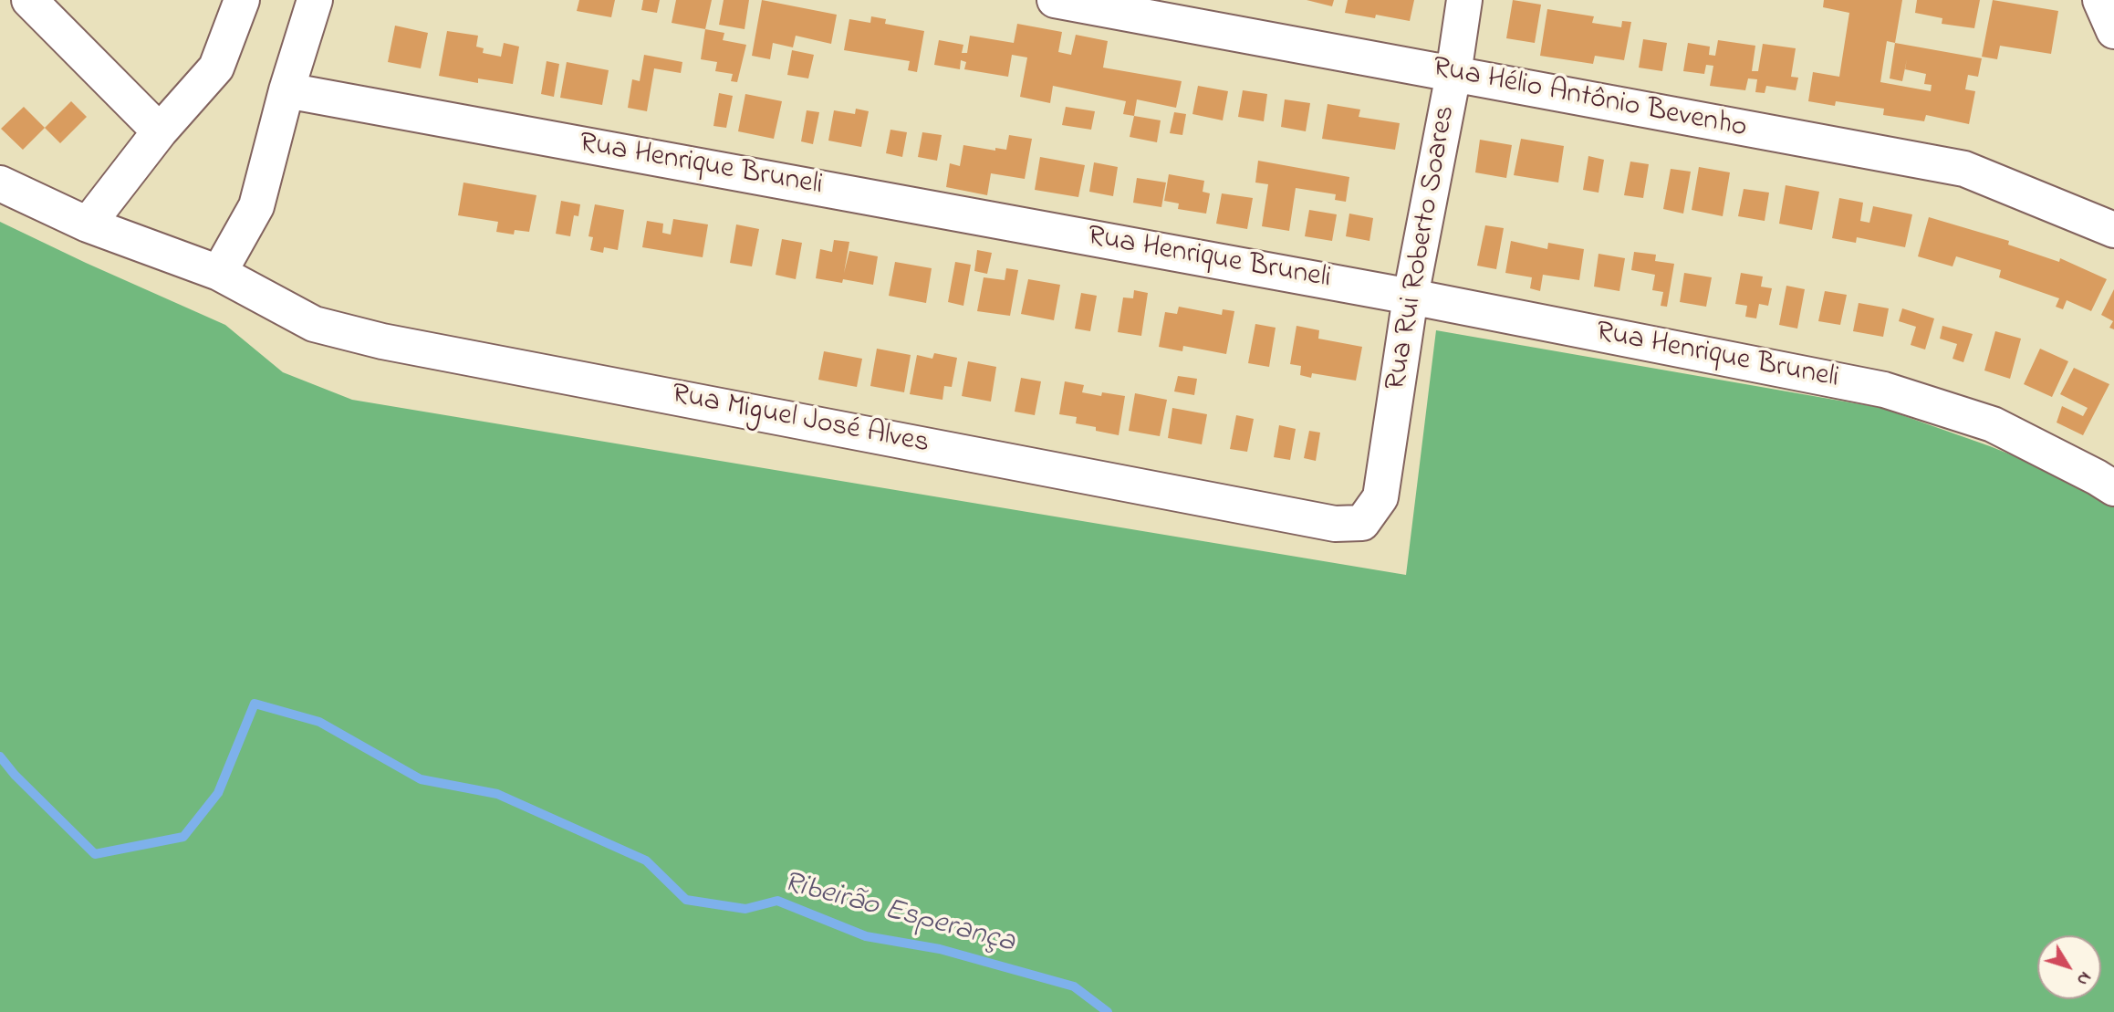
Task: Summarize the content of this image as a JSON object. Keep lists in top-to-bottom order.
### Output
{
  "streets": {
    "street": [
      "Rua Hélio Antônio Bevenho",
      "Rua Henrique Bruneli",
      "Rua Rui Roberto Soares",
      "Rua Miguel José Alves"
    ]
  },
  "crossings": [
    ["Rua Hélio Antônio Bevenho", "Rua Rui Roberto Soares"],
    ["Rua Henrique Bruneli", "Rua Rui Roberto Soares"],
    ["Rua Rui Roberto Soares", "Rua Miguel José Alves"]
  ],
  "water": ["Ribeirão Esperança"],
  "north": "bottom right"
}
